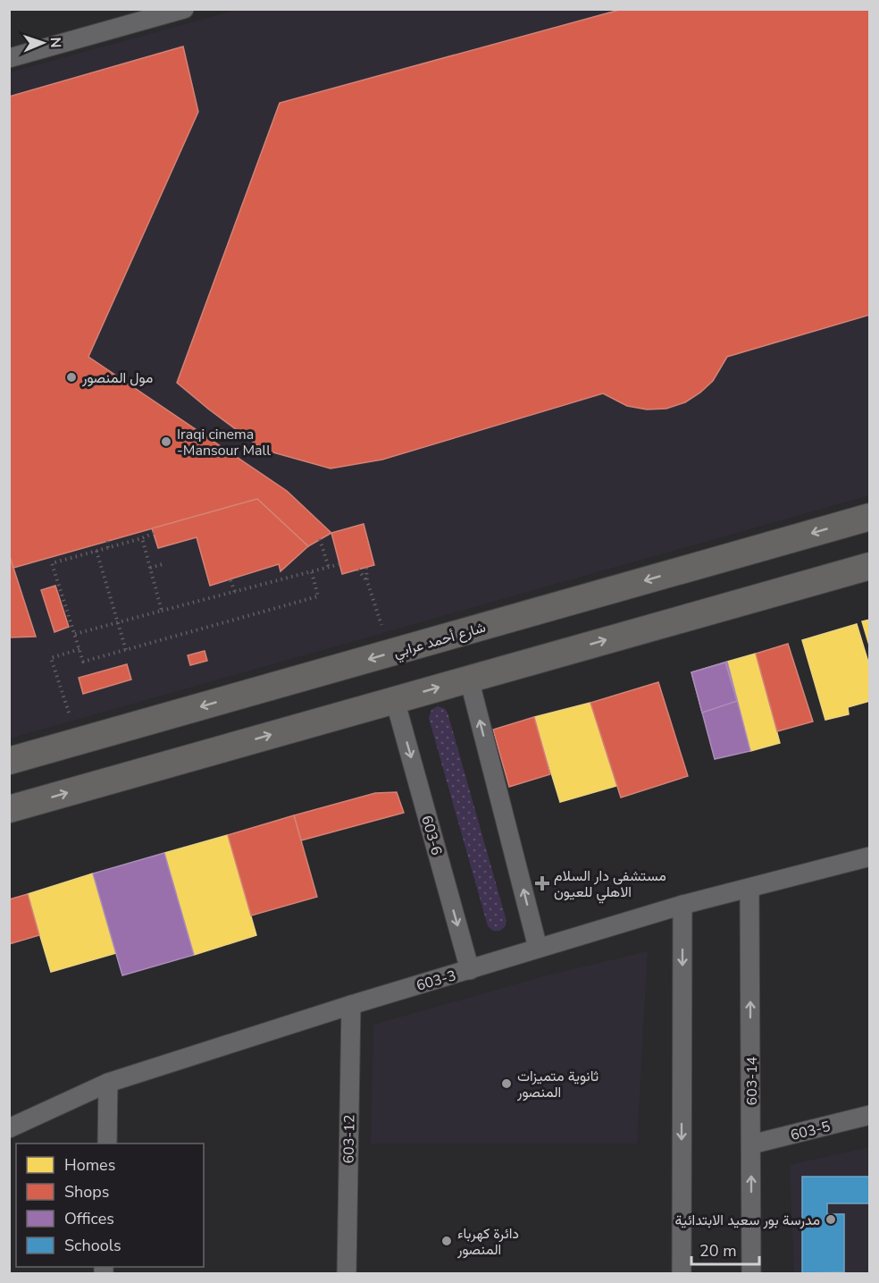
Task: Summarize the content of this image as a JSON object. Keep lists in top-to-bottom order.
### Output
{
  "streets": {
    "main road": ["شارع أحمد عرابي"],
    "street": [
      "603-6",
      "603-3",
      "603-14",
      "603-5",
      "603-12"
    ]
  },
  "crossings": [
    ["603-6", "603-3"],
    ["603-3", "603-14"],
    ["603-3", "603-12"],
    ["603-14", "603-5"]
  ],
  "places": {
    "other": [
      "مول المنصور",
      "Iraqi cinema -Mansour Mall",
      "ثانوية متميزات المنصور",
      "مدرسة بور سعيد الابتدائية",
      "دائرة كهرباء المنصور"
    ],
    "health": ["مستشفى دار السلام الاهلي للعيون"]
  },
  "legend": [
    "Homes",
    "Shops",
    "Offices",
    "Schools"
  ],
  "scale_bar": "20 m",
  "north": "right"
}
